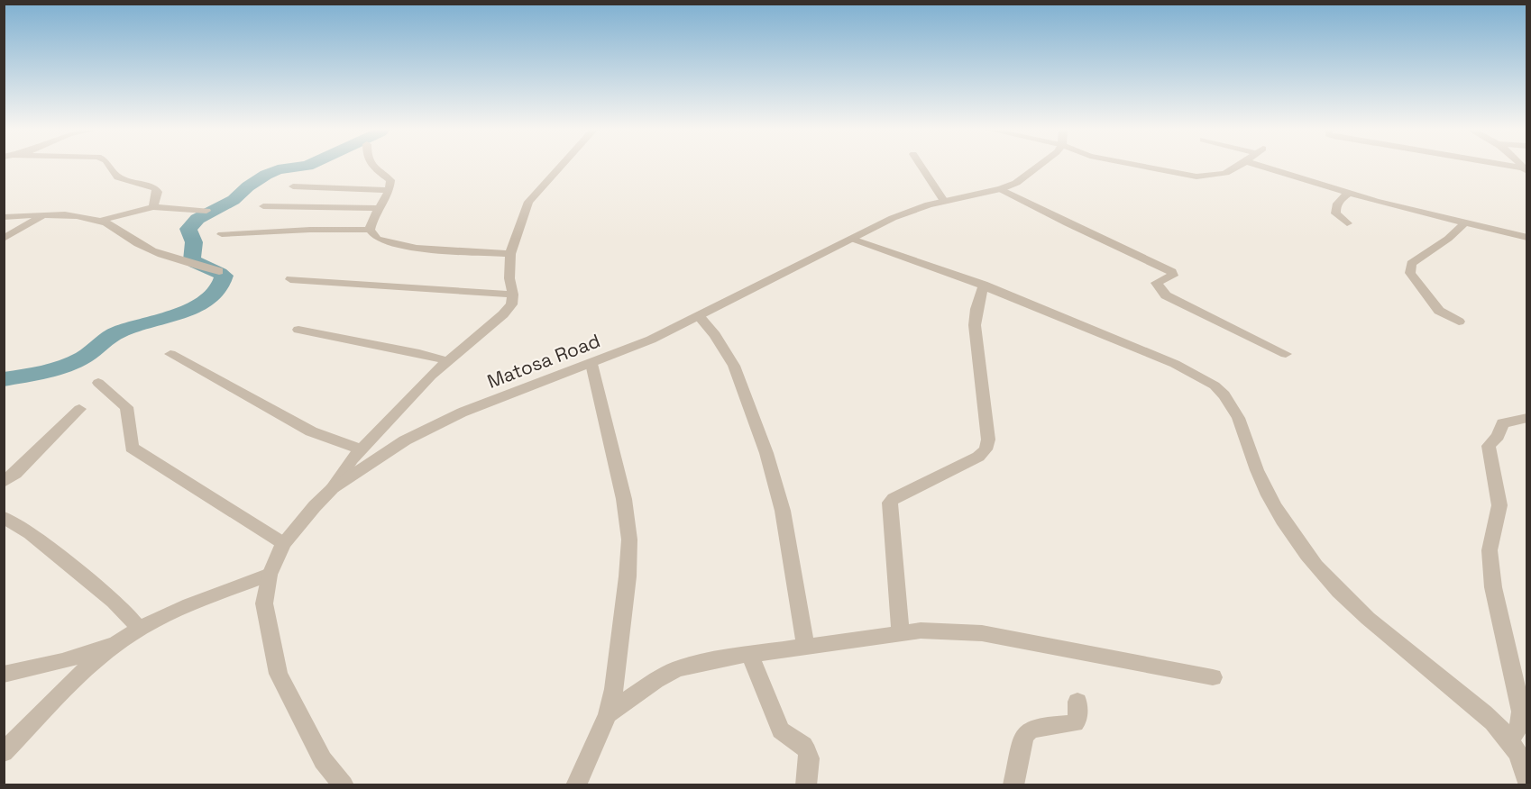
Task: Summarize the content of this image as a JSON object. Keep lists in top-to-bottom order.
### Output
{
  "streets": {
    "street": ["Matosa Road"]
  }
}
